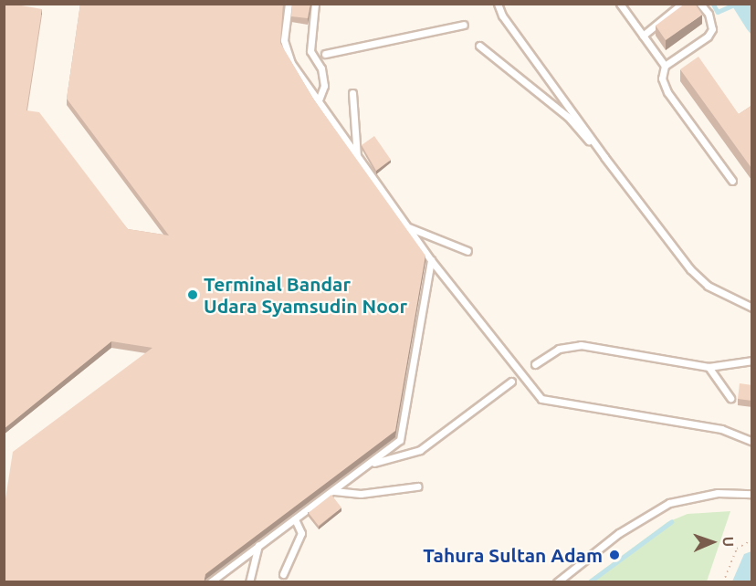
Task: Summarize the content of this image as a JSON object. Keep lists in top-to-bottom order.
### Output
{
  "places": ["Terminal Bandar Udara Syamsudin Noor", "Tahura Sultan Adam"],
  "north": "right"
}
